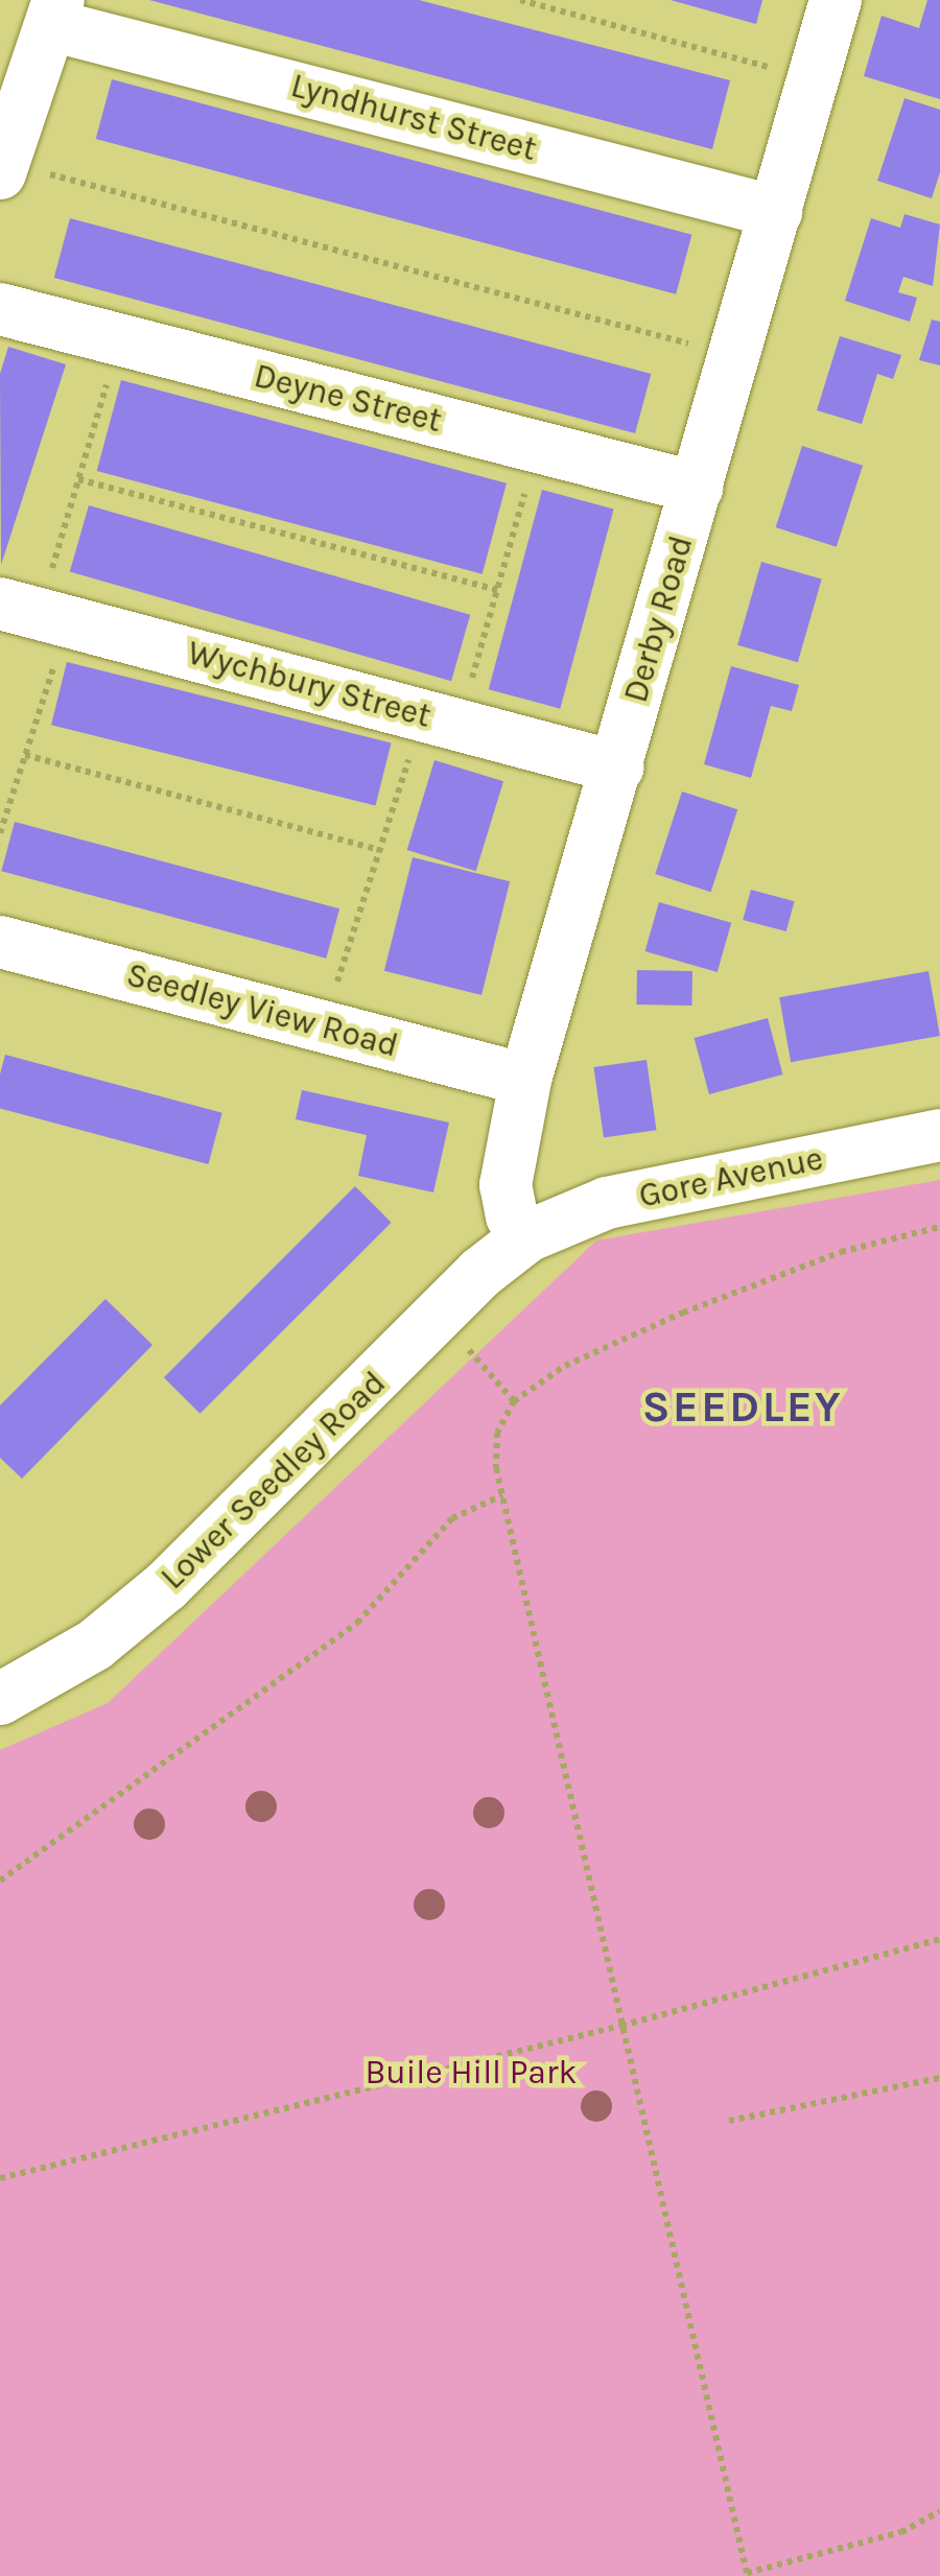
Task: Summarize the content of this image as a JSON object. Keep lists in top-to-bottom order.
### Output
{
  "streets": {
    "street": [
      "Lyndhurst Street",
      "Deyne Street",
      "Derby Road",
      "Wychbury Street",
      "Seedley View Road",
      "Gore Avenue",
      "Lower Seedley Road"
    ]
  },
  "crossings": [
    ["Lyndhurst Street", "Derby Road"],
    ["Deyne Street", "Derby Road"],
    ["Derby Road", "Wychbury Street"],
    ["Derby Road", "Seedley View Road"],
    ["Derby Road", "Gore Avenue"],
    ["Derby Road", "Lower Seedley Road"],
    ["Gore Avenue", "Lower Seedley Road"]
  ],
  "districts": ["SEEDLEY"],
  "parks": ["Buile Hill Park"]
}
